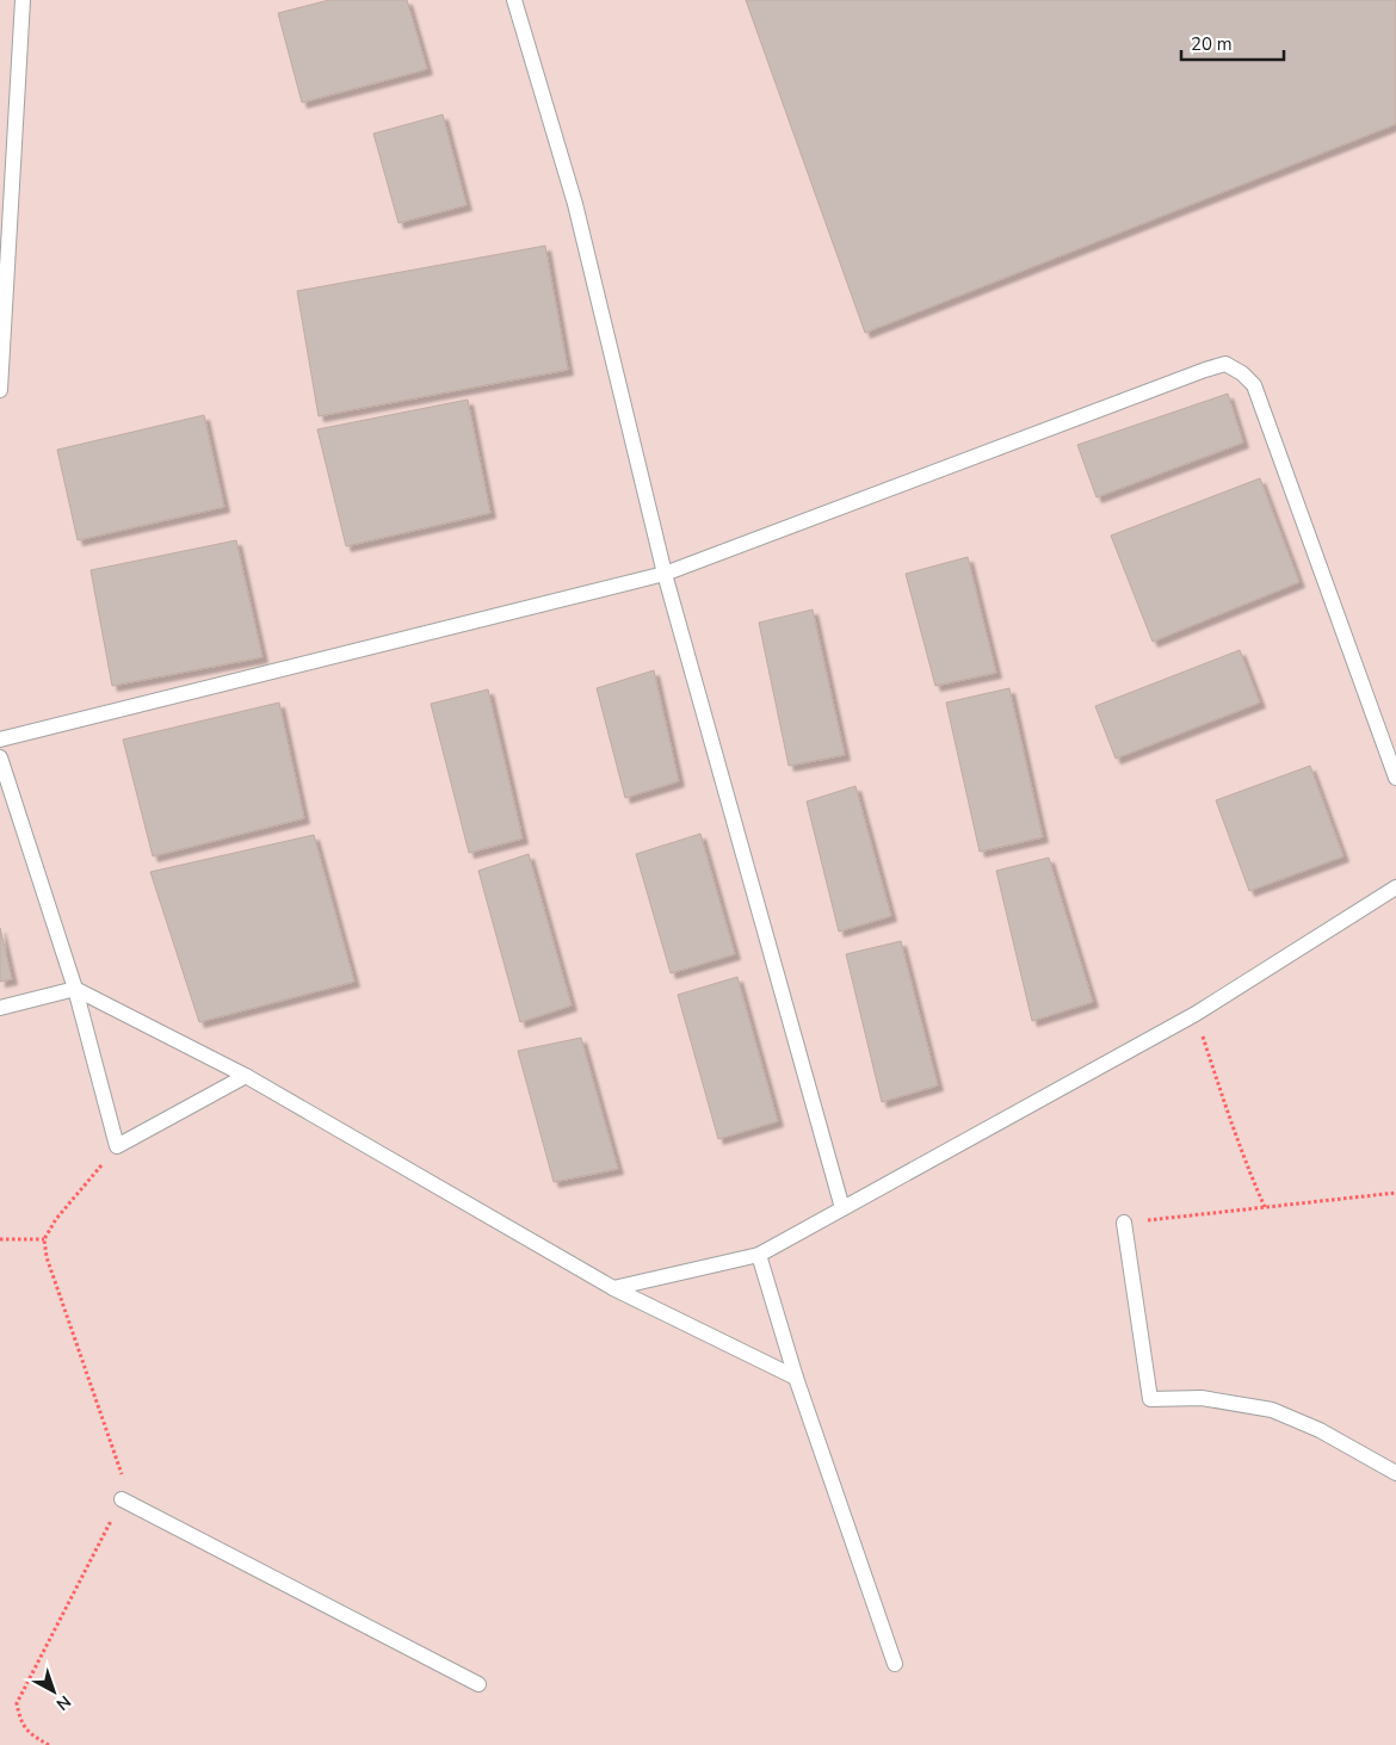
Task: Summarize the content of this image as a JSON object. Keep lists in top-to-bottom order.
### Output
{
  "scale_bar": "20 m",
  "north": "bottom right"
}
